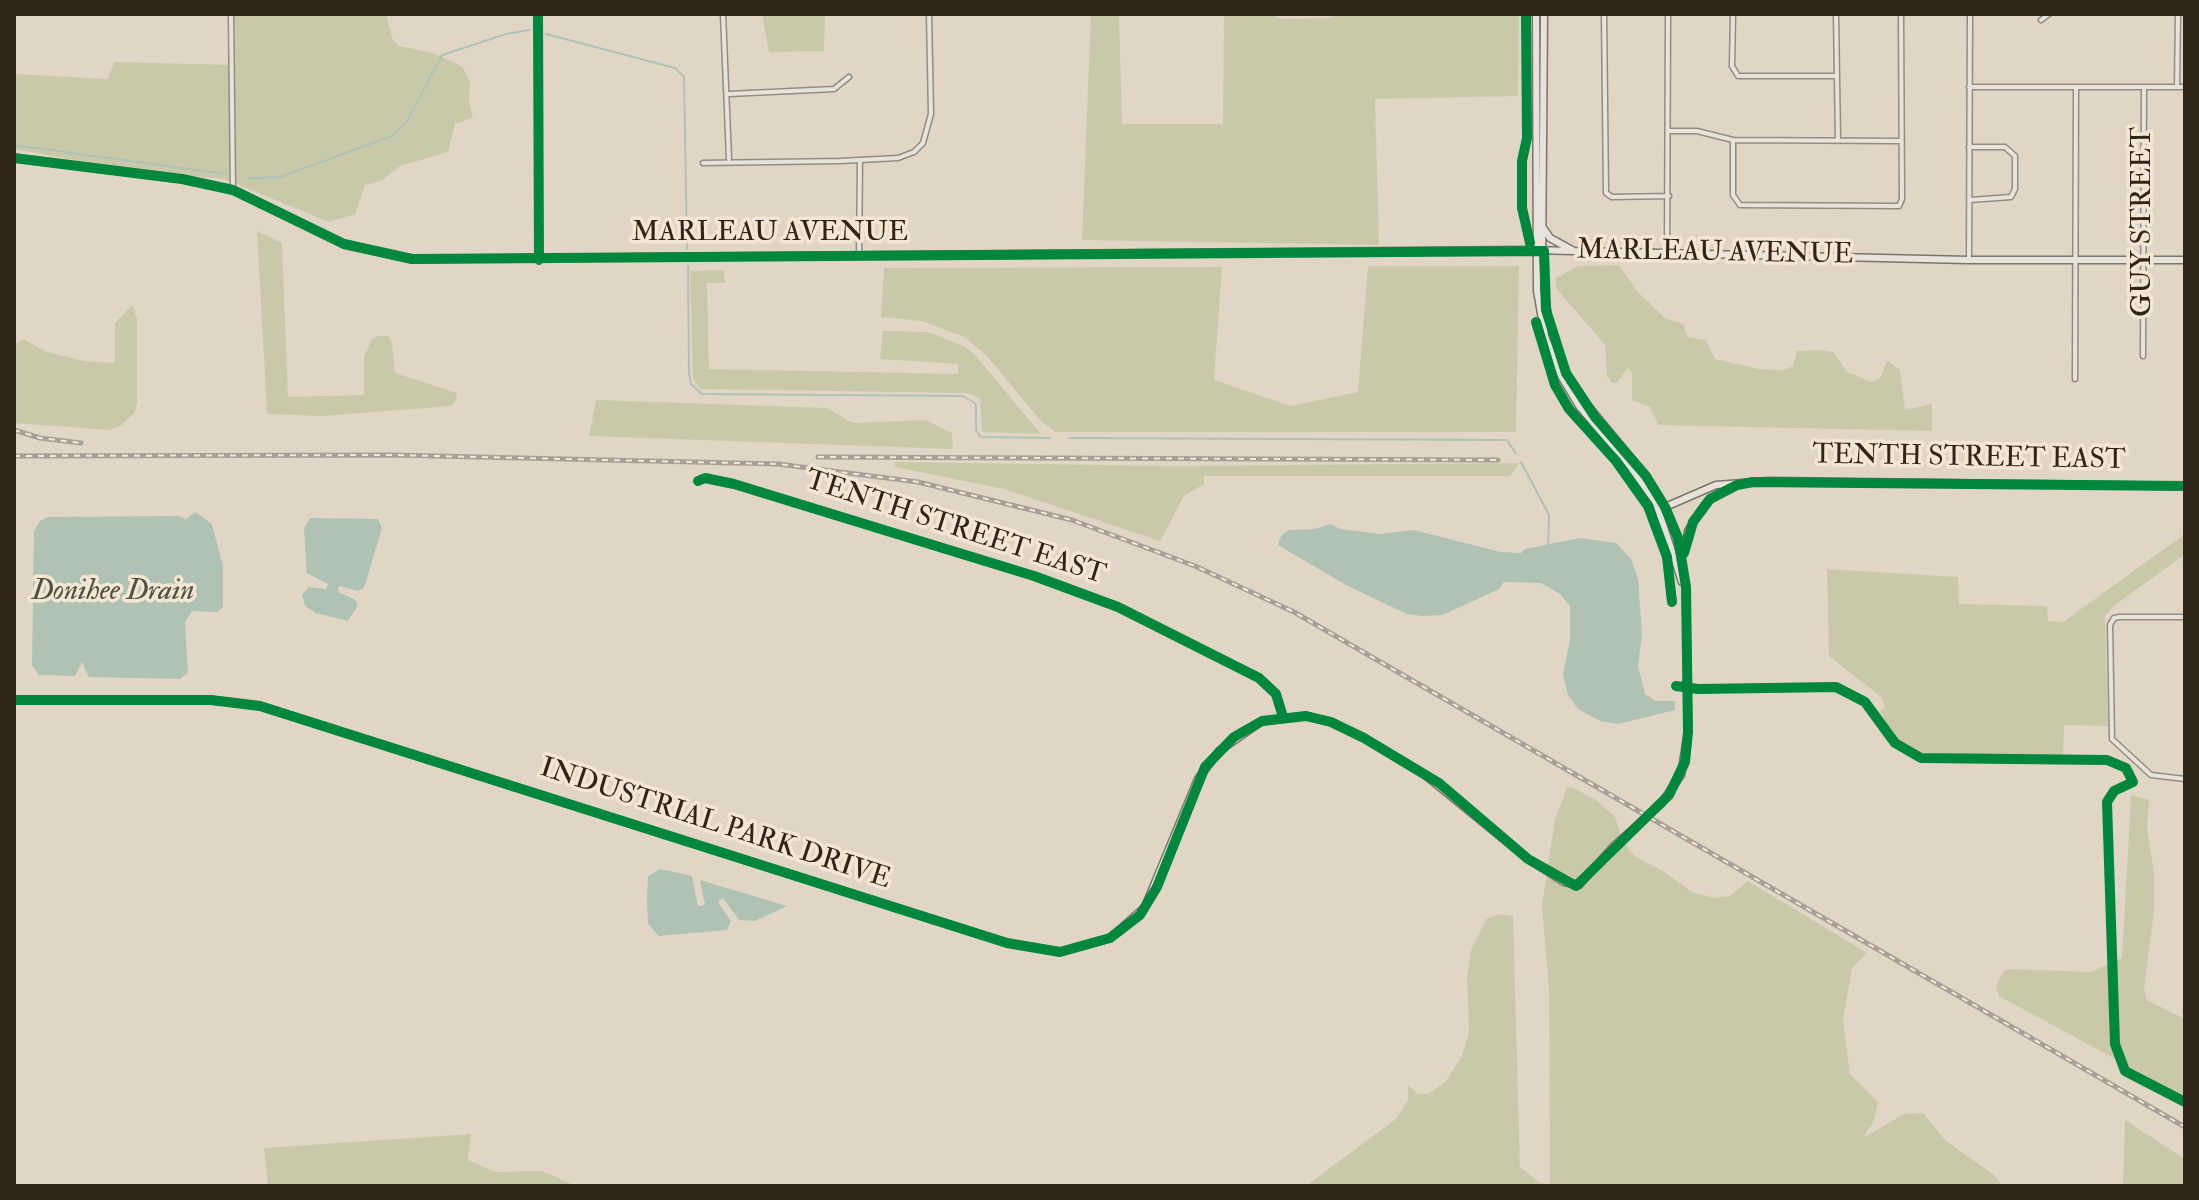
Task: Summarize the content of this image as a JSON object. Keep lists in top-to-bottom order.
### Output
{
  "streets": {
    "street": [
      "GUY STREET",
      "MARLEAU AVENUE",
      "TENTH STREET EAST",
      "INDUSTRIAL PARK DRIVE"
    ]
  },
  "crossings": [
    ["GUY STREET", "MARLEAU AVENUE"],
    ["TENTH STREET EAST", "INDUSTRIAL PARK DRIVE"]
  ],
  "water": ["Donihee Drain"]
}
